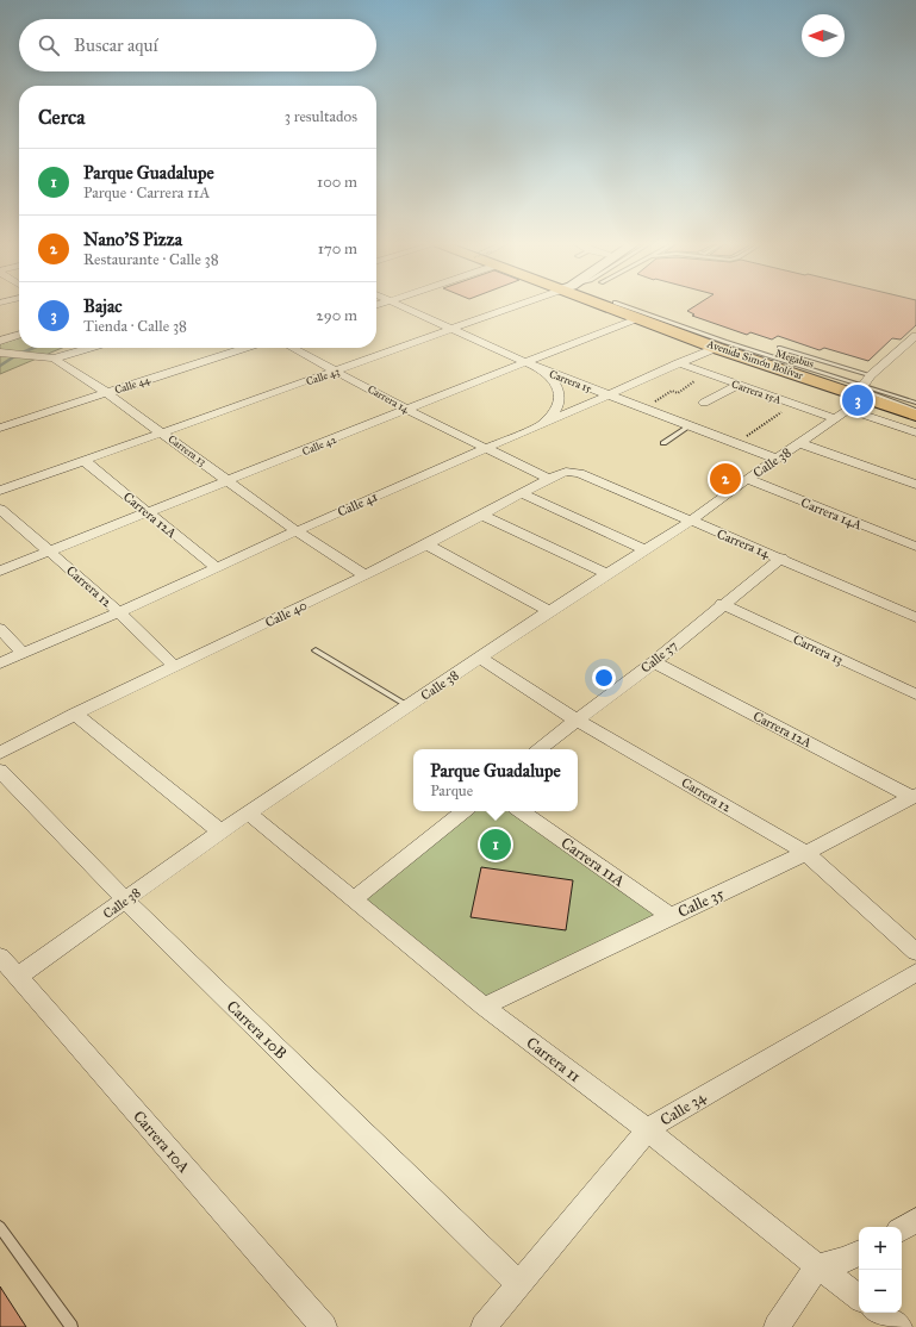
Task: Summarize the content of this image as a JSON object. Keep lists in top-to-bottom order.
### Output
{
  "streets": {
    "main road": ["Avenida Simón Bolívar"],
    "street": [
      "Calle 43",
      "Carrera 15",
      "Calle 44",
      "Carrera 15A",
      "Carrera 14",
      "Calle 42",
      "Carrera 13",
      "Calle 38",
      "Calle 41",
      "Carrera 14A",
      "Carrera 12A",
      "Carrera 12",
      "Calle 40",
      "Calle 37",
      "Carrera 11A",
      "Calle 35",
      "Carrera 10B",
      "Carrera 11",
      "Calle 34",
      "Carrera 10A"
    ],
    "lane": ["Megabus"]
  },
  "crossings": [
    ["Megabus", "Avenida Simón Bolívar"],
    ["Avenida Simón Bolívar", "Calle 42"],
    ["Avenida Simón Bolívar", "Calle 38"],
    ["Avenida Simón Bolívar", "Calle 41"],
    ["Calle 43", "Carrera 15"],
    ["Calle 43", "Carrera 14"],
    ["Calle 43", "Carrera 13"],
    ["Calle 43", "Carrera 12A"],
    ["Carrera 15", "Calle 42"],
    ["Carrera 15", "Calle 38"],
    ["Carrera 15", "Calle 41"],
    ["Calle 44", "Carrera 13"],
    ["Carrera 15A", "Calle 38"],
    ["Carrera 15A", "Calle 41"],
    ["Carrera 14", "Calle 42"],
    ["Carrera 14", "Calle 38"],
    ["Carrera 14", "Calle 41"],
    ["Carrera 14", "Calle 40"],
    ["Carrera 14", "Calle 37"],
    ["Calle 42", "Carrera 13"],
    ["Calle 42", "Carrera 12A"],
    ["Calle 42", "Carrera 12"],
    ["Carrera 13", "Calle 41"],
    ["Carrera 13", "Calle 40"],
    ["Carrera 13", "Calle 37"],
    ["Calle 38", "Carrera 14A"],
    ["Calle 38", "Carrera 12"],
    ["Calle 38", "Carrera 10B"],
    ["Calle 38", "Carrera 11"],
    ["Calle 38", "Carrera 10A"],
    ["Calle 41", "Carrera 12A"],
    ["Calle 41", "Carrera 12"],
    ["Carrera 12A", "Calle 37"],
    ["Carrera 12A", "Calle 35"],
    ["Carrera 12", "Calle 40"],
    ["Carrera 12", "Calle 37"],
    ["Carrera 12", "Calle 35"],
    ["Carrera 11A", "Calle 35"],
    ["Calle 35", "Carrera 11"],
    ["Carrera 10B", "Calle 34"],
    ["Carrera 11", "Calle 34"]
  ],
  "north": "left",
  "page": {
    "search": "Buscar aquí",
    "heading": ["Cerca", "3 resultados"],
    "list": [
      {
        "mark": "1",
        "name": "Parque Guadalupe",
        "note": "Parque · Carrera 11A",
        "value": "100 m"
      },
      {
        "mark": "2",
        "name": "Nano'S Pizza",
        "note": "Restaurante · Calle 38",
        "value": "170 m"
      },
      {
        "mark": "3",
        "name": "Bajac",
        "note": "Tienda · Calle 38",
        "value": "290 m"
      }
    ],
    "pins": ["3", "2", "1"],
    "popup": ["Parque Guadalupe", "Parque"],
    "map_buttons": ["+", "−"]
  }
}
